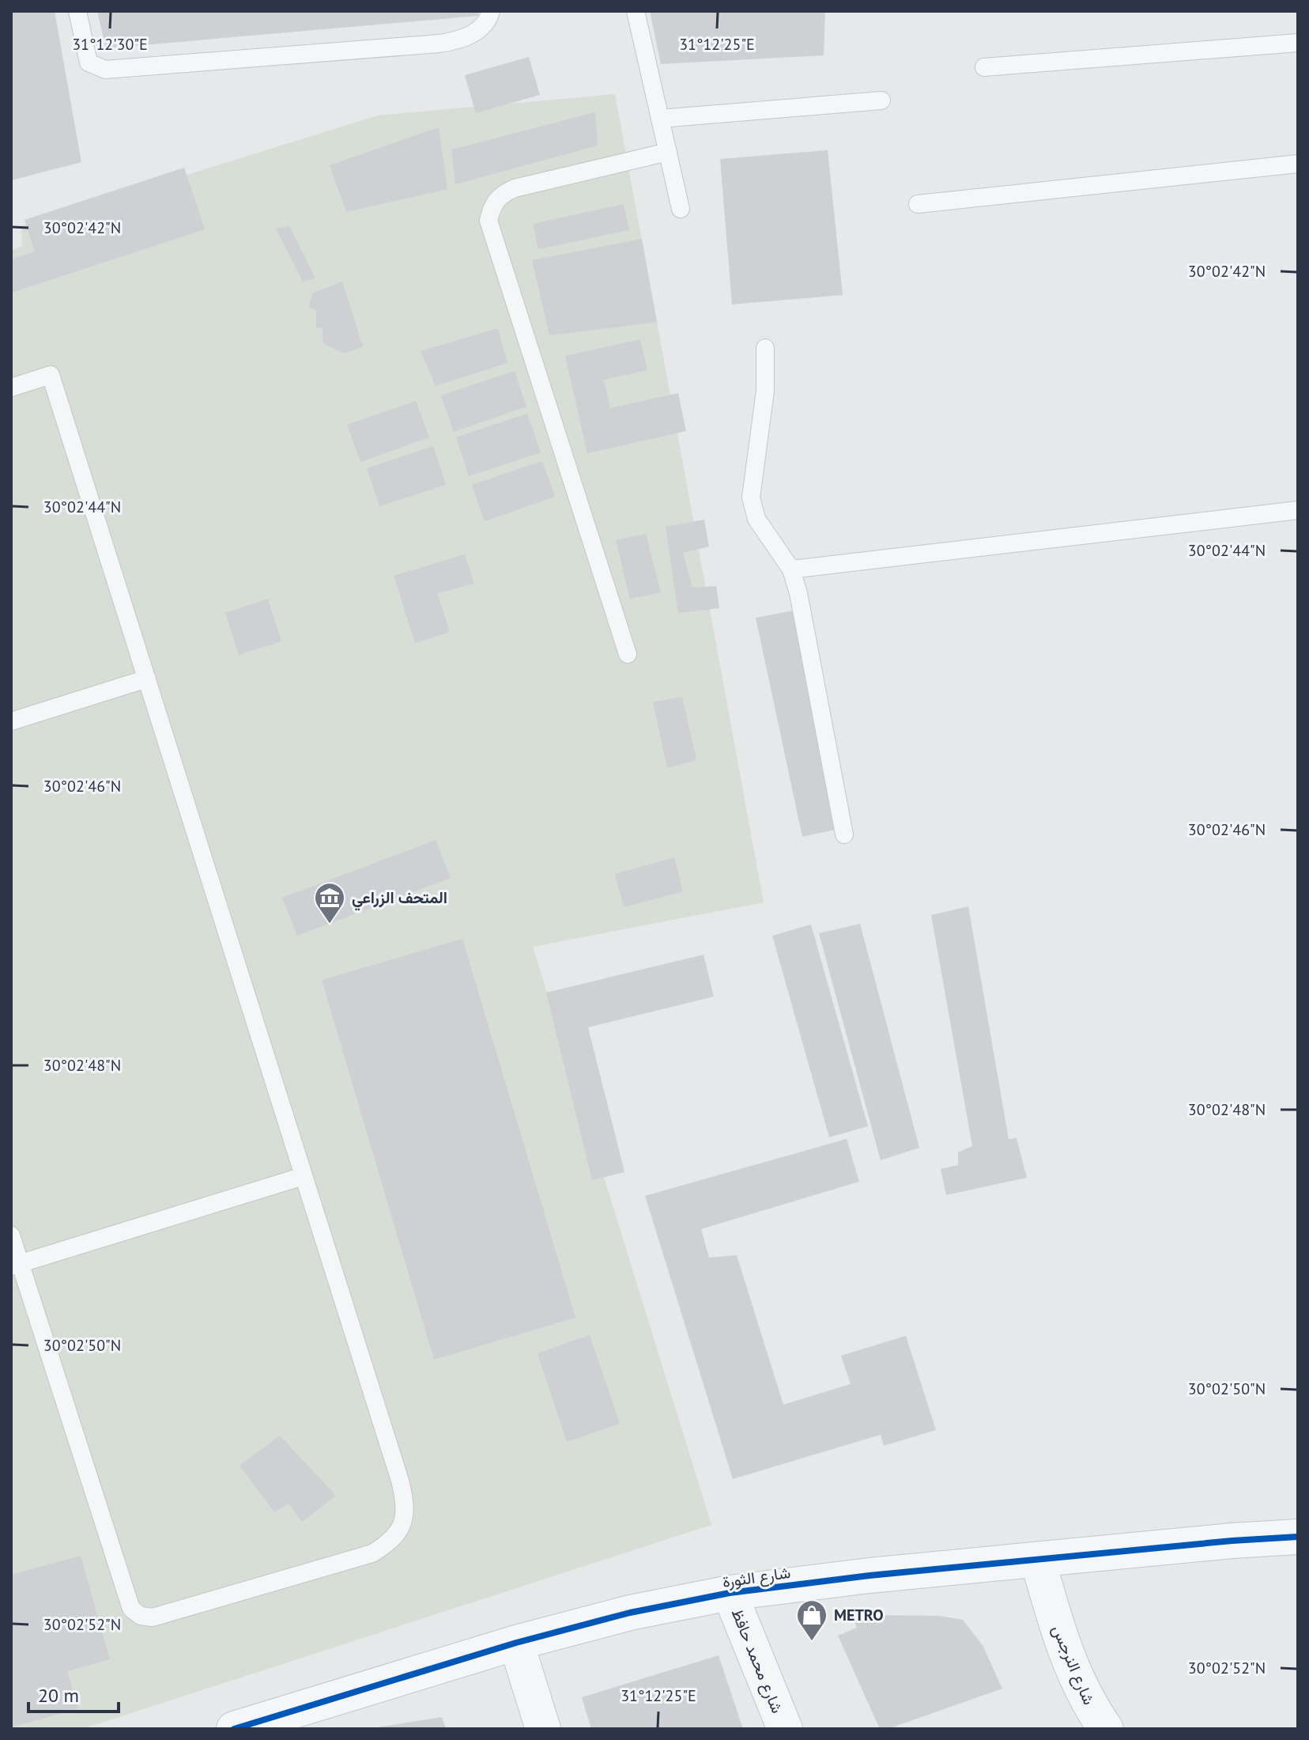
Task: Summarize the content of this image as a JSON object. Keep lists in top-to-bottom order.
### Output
{
  "streets": {
    "street": ["شارع الثورة", "شارع محمد حافظ", "شارع النرجس"]
  },
  "crossings": [
    ["شارع الثورة", "شارع محمد حافظ"],
    ["شارع الثورة", "شارع النرجس"]
  ],
  "places": {
    "museum": ["المتحف الزراعي"],
    "shop": ["METRO"]
  },
  "scale_bar": "20 m",
  "coordinates": [
    "31°12'30\"E",
    "31°12'25\"E",
    "30°02'42\"N",
    "30°02'44\"N",
    "30°02'46\"N",
    "30°02'48\"N",
    "30°02'50\"N",
    "30°02'52\"N"
  ]
}
